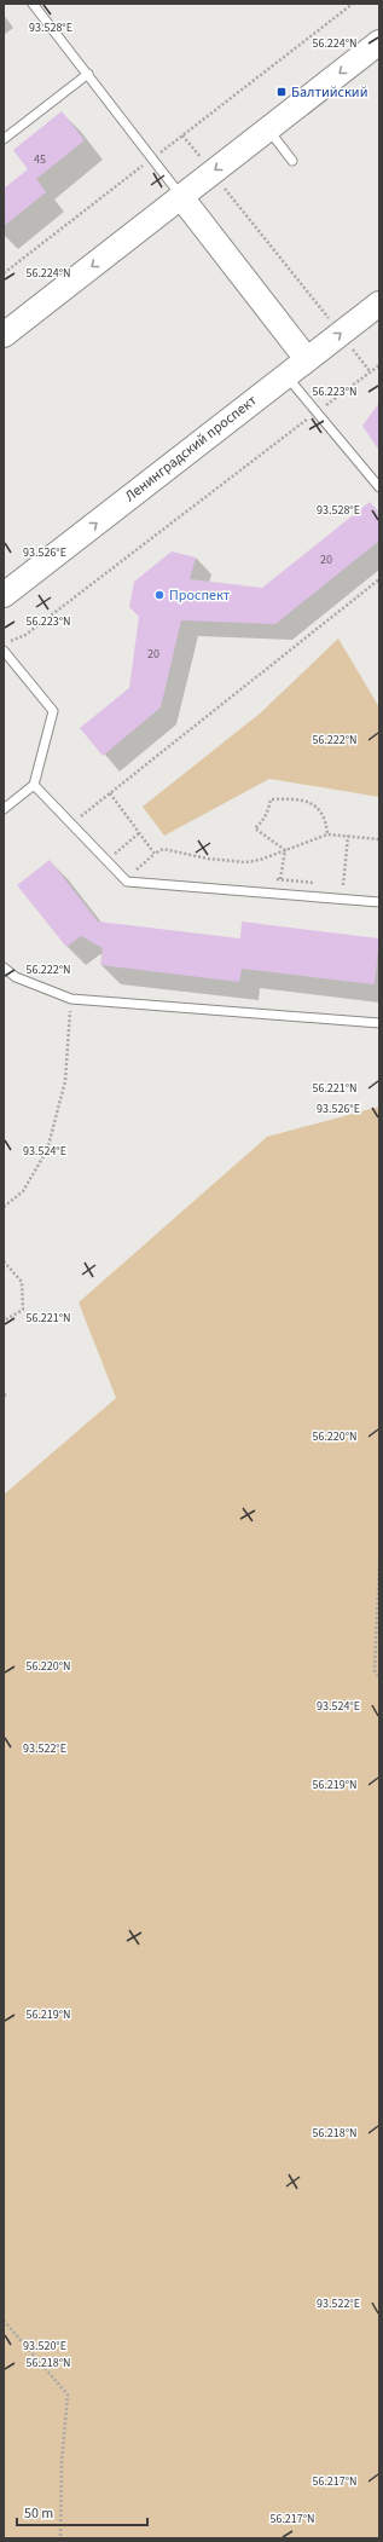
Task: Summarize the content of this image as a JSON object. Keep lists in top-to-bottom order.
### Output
{
  "streets": {
    "main road": ["Ленинградский проспект"]
  },
  "places": {
    "transit": ["Балтийский"],
    "other": ["Проспект"]
  },
  "house_numbers": ["45", "20", "20"],
  "scale_bar": "50 m",
  "coordinates": [
    "93.528°E",
    "56.224°N",
    "56.223°N",
    "93.526°E",
    "56.222°N",
    "56.221°N",
    "93.524°E",
    "56.220°N",
    "93.522°E",
    "56.219°N",
    "56.218°N",
    "93.520°E",
    "56.217°N"
  ]
}
